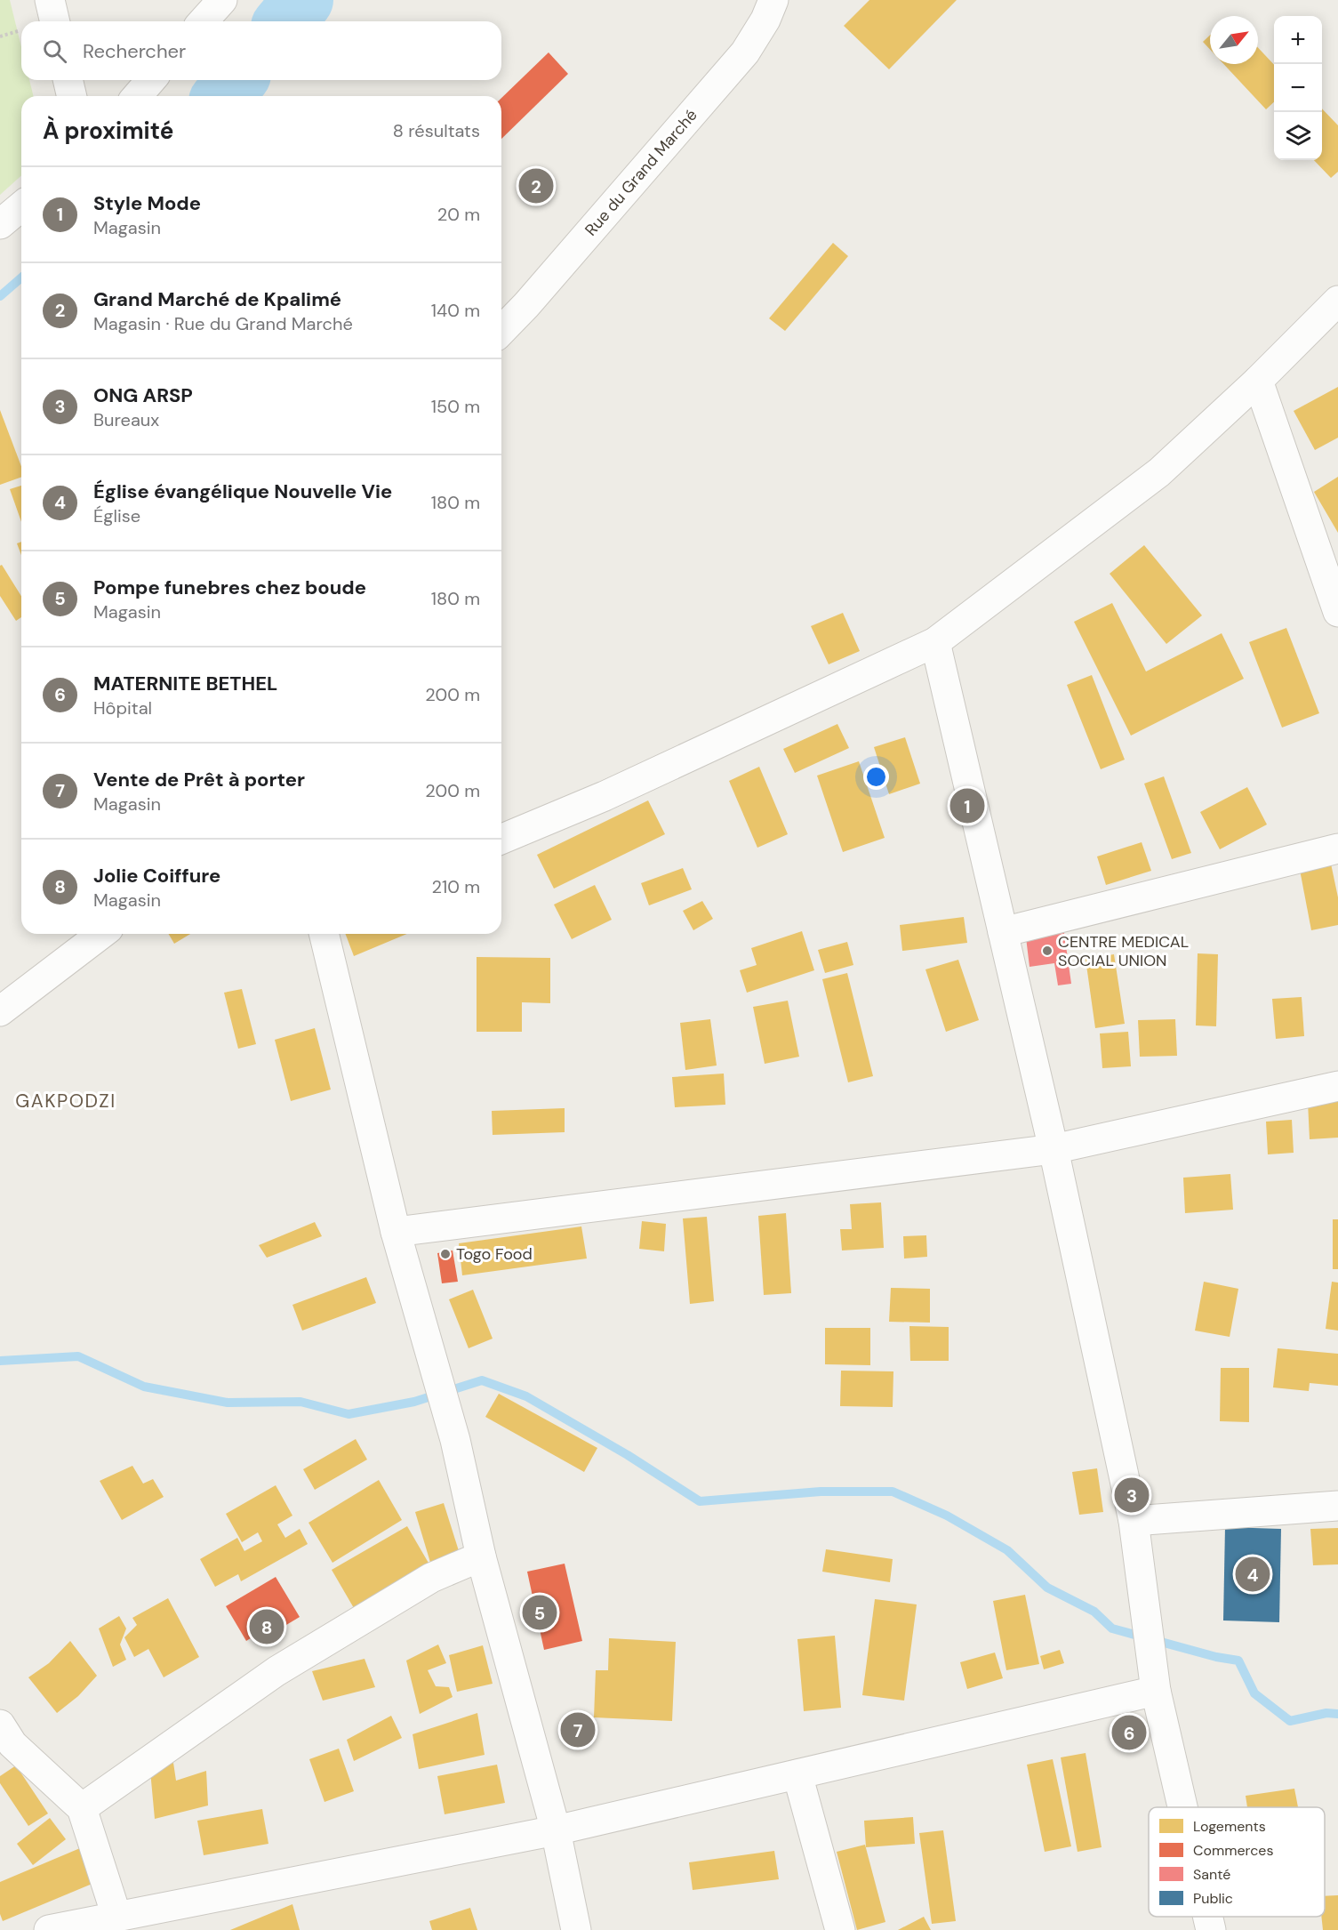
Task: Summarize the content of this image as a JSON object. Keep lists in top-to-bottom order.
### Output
{
  "streets": {
    "street": ["Rue du Grand Marché"]
  },
  "districts": ["GAKPODZI"],
  "places": ["CENTRE MEDICAL SOCIAL UNION", "Togo Food"],
  "legend": [
    "Logements",
    "Commerces",
    "Santé",
    "Public"
  ],
  "north": "top right",
  "page": {
    "map_buttons": ["+", "−"],
    "search": "Rechercher",
    "heading": ["À proximité", "8 résultats"],
    "list": [
      {
        "mark": "1",
        "name": "Style Mode",
        "note": "Magasin",
        "value": "20 m"
      },
      {
        "mark": "2",
        "name": "Grand Marché de Kpalimé",
        "note": "Magasin · Rue du Grand Marché",
        "value": "140 m"
      },
      {
        "mark": "3",
        "name": "ONG ARSP",
        "note": "Bureaux",
        "value": "150 m"
      },
      {
        "mark": "4",
        "name": "Église évangélique Nouvelle Vie",
        "note": "Église",
        "value": "180 m"
      },
      {
        "mark": "5",
        "name": "Pompe funebres chez boude",
        "note": "Magasin",
        "value": "180 m"
      },
      {
        "mark": "6",
        "name": "MATERNITE BETHEL",
        "note": "Hôpital",
        "value": "200 m"
      },
      {
        "mark": "7",
        "name": "Vente de Prêt à porter",
        "note": "Magasin",
        "value": "200 m"
      },
      {
        "mark": "8",
        "name": "Jolie Coiffure",
        "note": "Magasin",
        "value": "210 m"
      }
    ],
    "pins": [
      "2",
      "1",
      "3",
      "4",
      "5",
      "8",
      "7",
      "6"
    ]
  }
}
